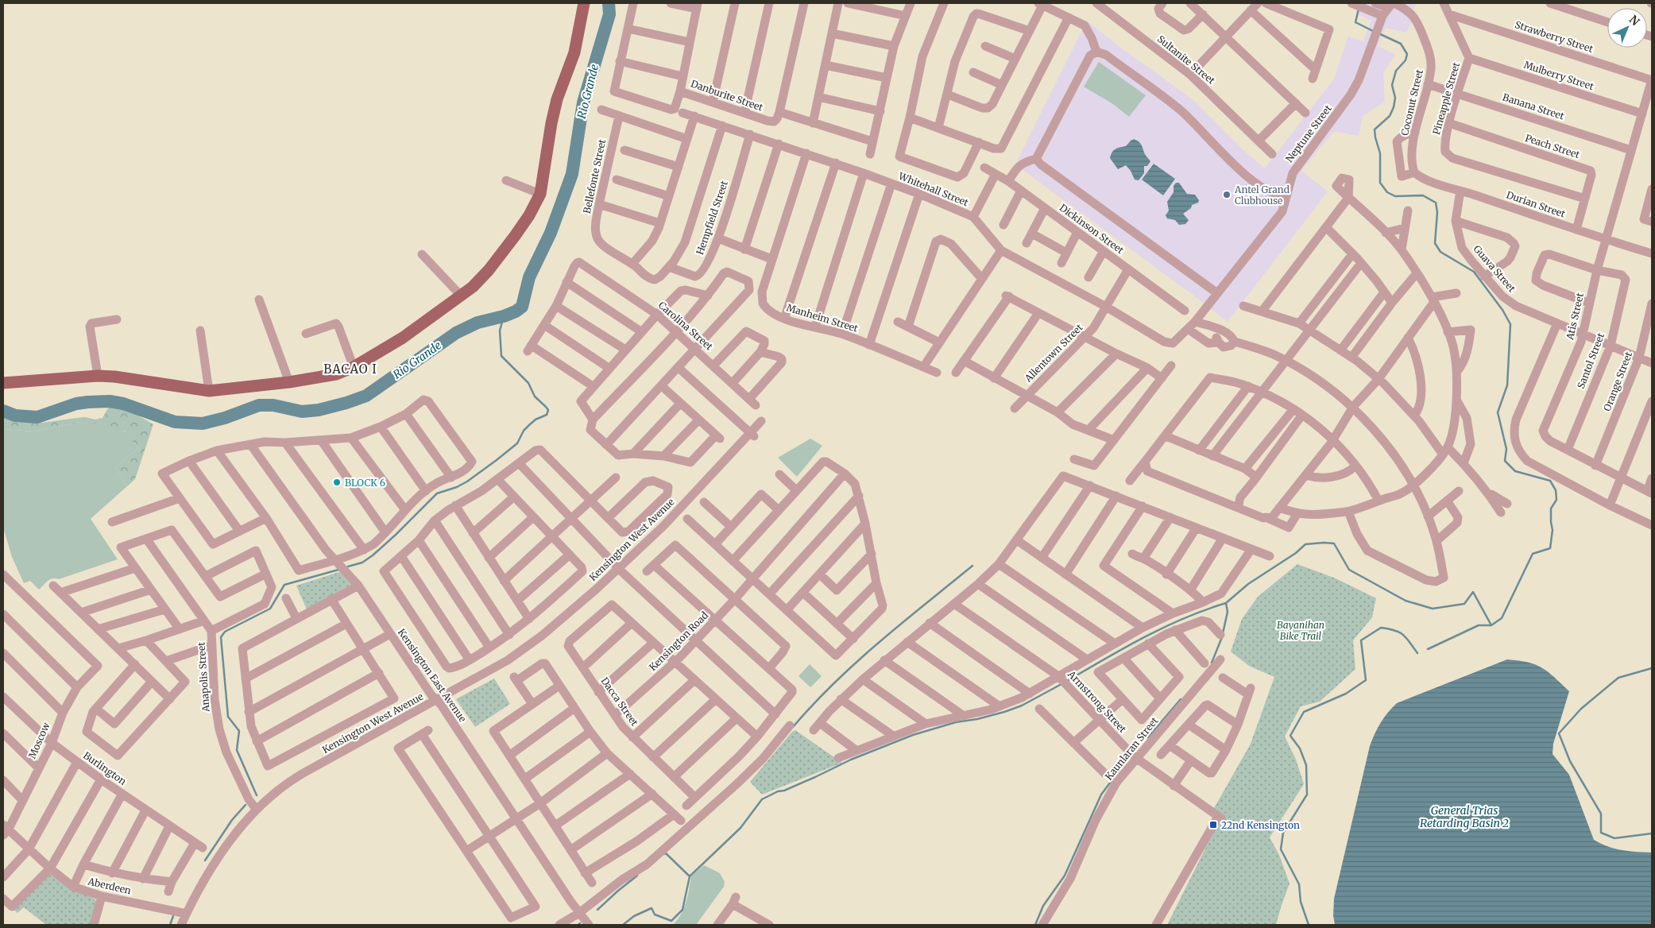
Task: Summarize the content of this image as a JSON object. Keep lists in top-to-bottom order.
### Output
{
  "streets": {
    "street": [
      "Strawberry Street",
      "Sultanite Street",
      "Mulberry Street",
      "Danburite Street",
      "Pineapple Street",
      "Coconut Street",
      "Banana Street",
      "Neptune Street",
      "Peach Street",
      "Bellefonte Street",
      "Whitehall Street",
      "Durian Street",
      "Hempfield Street",
      "Dickinson Street",
      "Guava Street",
      "Atis Street",
      "Manheim Street",
      "Carolina Street",
      "Allentown Street",
      "Santol Street",
      "Orange Street",
      "Kensington West Avenue",
      "Kensington Road",
      "Kensington East Avenue",
      "Anapolis Street",
      "Dacca Street",
      "Armstrong Street",
      "Moscow",
      "Kaunlaran Street",
      "Burlington",
      "Aberdeen"
    ]
  },
  "crossings": [
    ["Strawberry Street", "Pineapple Street"],
    ["Strawberry Street", "Atis Street"],
    ["Mulberry Street", "Pineapple Street"],
    ["Mulberry Street", "Atis Street"],
    ["Pineapple Street", "Banana Street"],
    ["Pineapple Street", "Peach Street"],
    ["Coconut Street", "Banana Street"],
    ["Coconut Street", "Neptune Street"],
    ["Coconut Street", "Durian Street"],
    ["Banana Street", "Atis Street"],
    ["Neptune Street", "Whitehall Street"],
    ["Peach Street", "Durian Street"],
    ["Bellefonte Street", "Hempfield Street"],
    ["Whitehall Street", "Hempfield Street"],
    ["Whitehall Street", "Allentown Street"],
    ["Durian Street", "Guava Street"],
    ["Durian Street", "Atis Street"],
    ["Dickinson Street", "Allentown Street"],
    ["Guava Street", "Atis Street"],
    ["Guava Street", "Santol Street"],
    ["Guava Street", "Orange Street"],
    ["Atis Street", "Santol Street"],
    ["Atis Street", "Orange Street"],
    ["Kensington West Avenue", "Kensington East Avenue"],
    ["Kensington West Avenue", "Anapolis Street"],
    ["Kensington West Avenue", "Aberdeen"],
    ["Kensington Road", "Dacca Street"],
    ["Armstrong Street", "Kaunlaran Street"],
    ["Moscow", "Burlington"],
    ["Moscow", "Aberdeen"]
  ],
  "districts": ["BACAO I"],
  "water": ["Rio Grande", "General Trias Retarding Basin 2"],
  "parks": ["Bayanihan Bike Trail"],
  "places": {
    "other": ["Antel Grand Clubhouse", "BLOCK 6"],
    "transit": ["22nd Kensington"]
  },
  "north": "top right"
}
